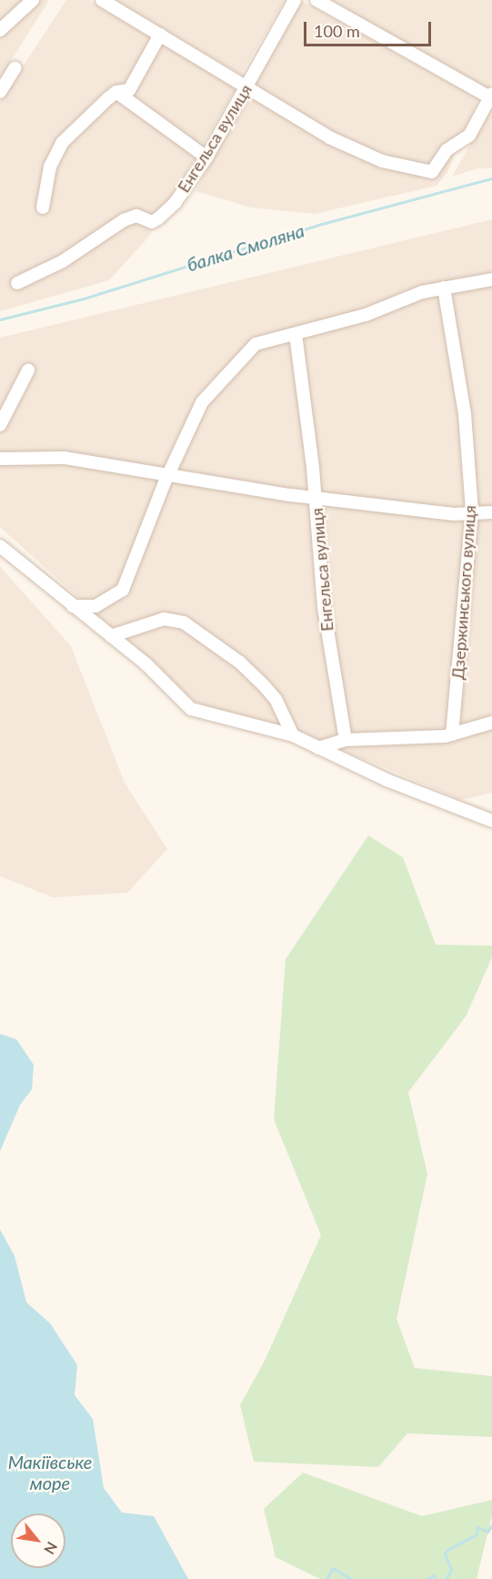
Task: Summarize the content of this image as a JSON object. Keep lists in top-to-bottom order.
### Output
{
  "streets": {
    "street": ["Енгельса вулиця", "Дзержинського вулиця"]
  },
  "water": ["балка Смоляна", "Макіївське море"],
  "scale_bar": "100 m",
  "north": "bottom right"
}
